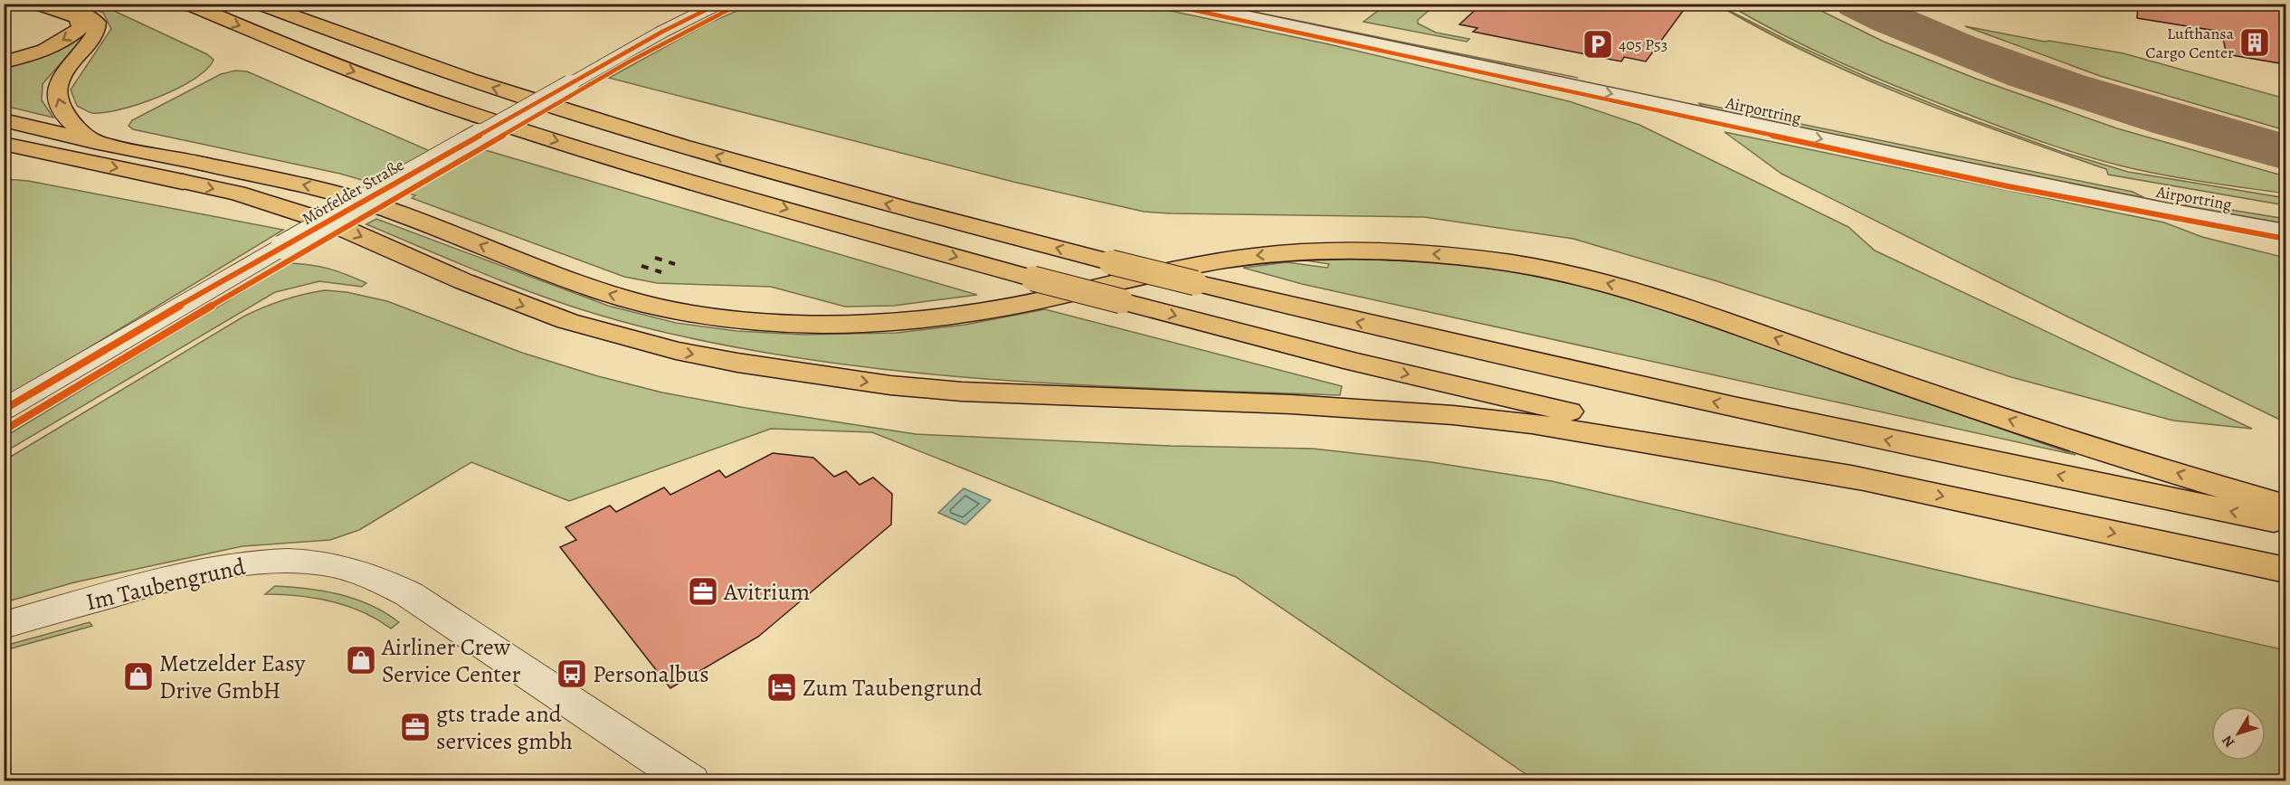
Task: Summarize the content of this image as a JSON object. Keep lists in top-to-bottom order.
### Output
{
  "streets": {
    "street": ["Airportring", "Mörfelder Straße", "Im Taubengrund"]
  },
  "places": {
    "building": ["Lufthansa Cargo Center"],
    "parking": ["405 P53"],
    "office": ["Avitrium", "gts trade and services gmbh"],
    "shop": ["Airliner Crew Service Center", "Metzelder Easy Drive GmbH"],
    "bus stop": ["Personalbus"],
    "hotel": ["Zum Taubengrund"]
  },
  "north": "bottom left"
}
